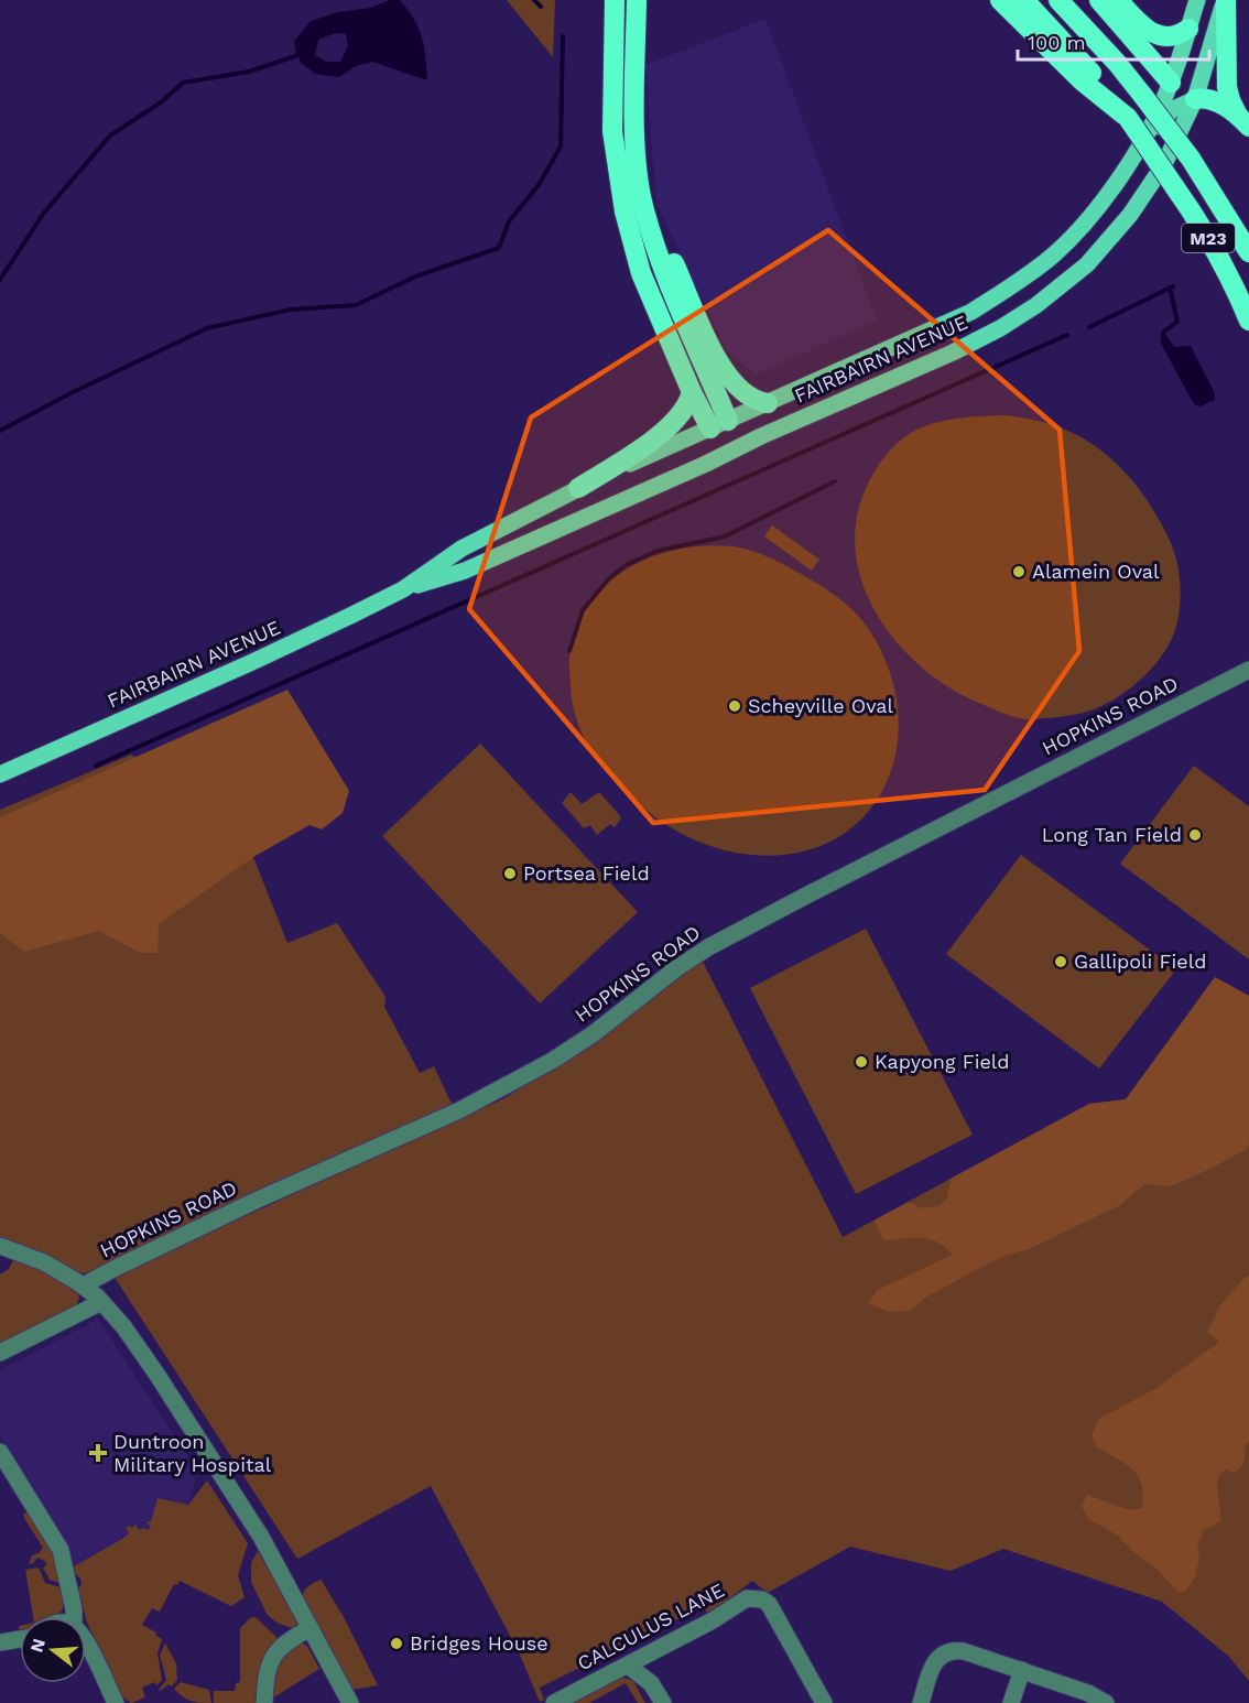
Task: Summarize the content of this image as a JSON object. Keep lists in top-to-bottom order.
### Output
{
  "streets": {
    "highway": ["M23"],
    "main road": ["FAIRBAIRN AVENUE"],
    "street": ["HOPKINS ROAD", "CALCULUS LANE"]
  },
  "places": {
    "other": [
      "Alamein Oval",
      "Scheyville Oval",
      "Long Tan Field",
      "Portsea Field",
      "Gallipoli Field",
      "Kapyong Field",
      "Bridges House"
    ],
    "health": ["Duntroon Military Hospital"]
  },
  "scale_bar": "100 m",
  "north": "left"
}
